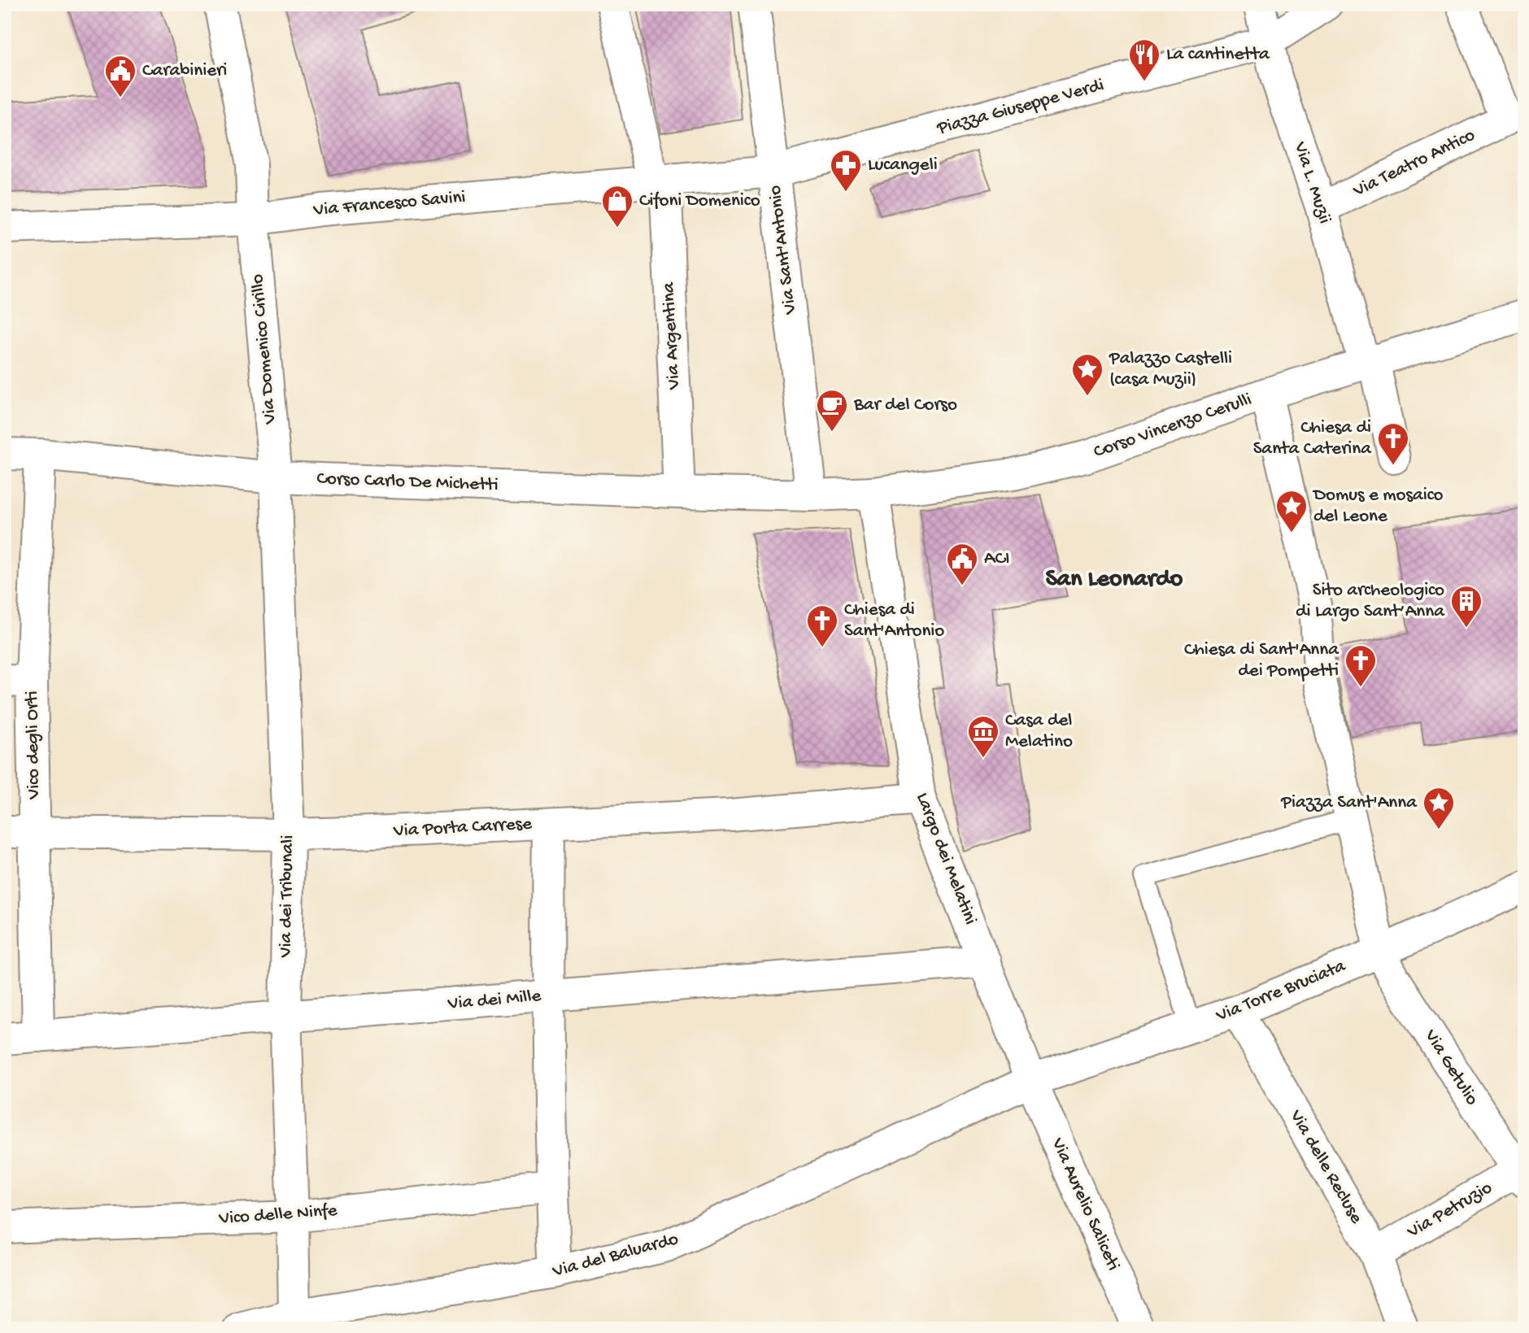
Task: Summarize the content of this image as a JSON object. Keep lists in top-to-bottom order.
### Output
{
  "streets": {
    "street": [
      "Piazza Giuseppe Verdi",
      "Via Teatro Antico",
      "Via L. Muzii",
      "Via Francesco Savini",
      "Via Sant'Antonio",
      "Via Argentina",
      "Via Domenico Cirillo",
      "Corso Vincenzo Cerulli",
      "Corso Carlo De Michetti",
      "Vico degli Orti",
      "Via Porta Carrese",
      "Largo dei Melatini",
      "Via dei Tribunali",
      "Via Torre Bruciata",
      "Via dei Mille",
      "Via Getulio",
      "Via delle Recluse",
      "Via Aurelio Saliceti",
      "Via Petruzio",
      "Vico delle Ninfe",
      "Via del Baluardo"
    ]
  },
  "crossings": [
    ["Piazza Giuseppe Verdi", "Via L. Muzii"],
    ["Piazza Giuseppe Verdi", "Via Francesco Savini"],
    ["Piazza Giuseppe Verdi", "Via Sant'Antonio"],
    ["Via Teatro Antico", "Via L. Muzii"],
    ["Via L. Muzii", "Corso Vincenzo Cerulli"],
    ["Via Francesco Savini", "Via Sant'Antonio"],
    ["Via Francesco Savini", "Via Argentina"],
    ["Via Francesco Savini", "Via Domenico Cirillo"],
    ["Via Sant'Antonio", "Corso Vincenzo Cerulli"],
    ["Via Sant'Antonio", "Corso Carlo De Michetti"],
    ["Via Argentina", "Corso Carlo De Michetti"],
    ["Via Domenico Cirillo", "Corso Carlo De Michetti"],
    ["Via Domenico Cirillo", "Via dei Tribunali"],
    ["Corso Vincenzo Cerulli", "Corso Carlo De Michetti"],
    ["Corso Vincenzo Cerulli", "Largo dei Melatini"],
    ["Corso Vincenzo Cerulli", "Via Getulio"],
    ["Corso Carlo De Michetti", "Vico degli Orti"],
    ["Corso Carlo De Michetti", "Via dei Tribunali"],
    ["Vico degli Orti", "Via Porta Carrese"],
    ["Vico degli Orti", "Via dei Mille"],
    ["Via Porta Carrese", "Largo dei Melatini"],
    ["Via Porta Carrese", "Via dei Tribunali"],
    ["Largo dei Melatini", "Via Torre Bruciata"],
    ["Largo dei Melatini", "Via dei Mille"],
    ["Largo dei Melatini", "Via Aurelio Saliceti"],
    ["Largo dei Melatini", "Via del Baluardo"],
    ["Via dei Tribunali", "Via dei Mille"],
    ["Via dei Tribunali", "Vico delle Ninfe"],
    ["Via dei Tribunali", "Via del Baluardo"],
    ["Via Torre Bruciata", "Via Getulio"],
    ["Via Torre Bruciata", "Via delle Recluse"],
    ["Via Torre Bruciata", "Via Aurelio Saliceti"],
    ["Via Torre Bruciata", "Via del Baluardo"],
    ["Via Getulio", "Via Petruzio"],
    ["Via delle Recluse", "Via Petruzio"],
    ["Via Aurelio Saliceti", "Via del Baluardo"]
  ],
  "districts": ["San Leonardo"],
  "places": {
    "restaurant": ["La cantinetta"],
    "public building": ["Carabinieri", "ACI"],
    "pharmacy": ["Lucangeli"],
    "shop": ["Cifoni Domenico"],
    "place": ["Palazzo Castelli (casa Muzii)", "Domus e mosaico del Leone", "Piazza Sant'Anna"],
    "cafe": ["Bar del Corso"],
    "church": ["Chiesa di Santa Caterina", "Chiesa di Sant'Antonio", "Chiesa di Sant'Anna dei Pompetti"],
    "building": ["Sito archeologico di Largo Sant’Anna"],
    "museum": ["Casa del Melatino"]
  }
}
